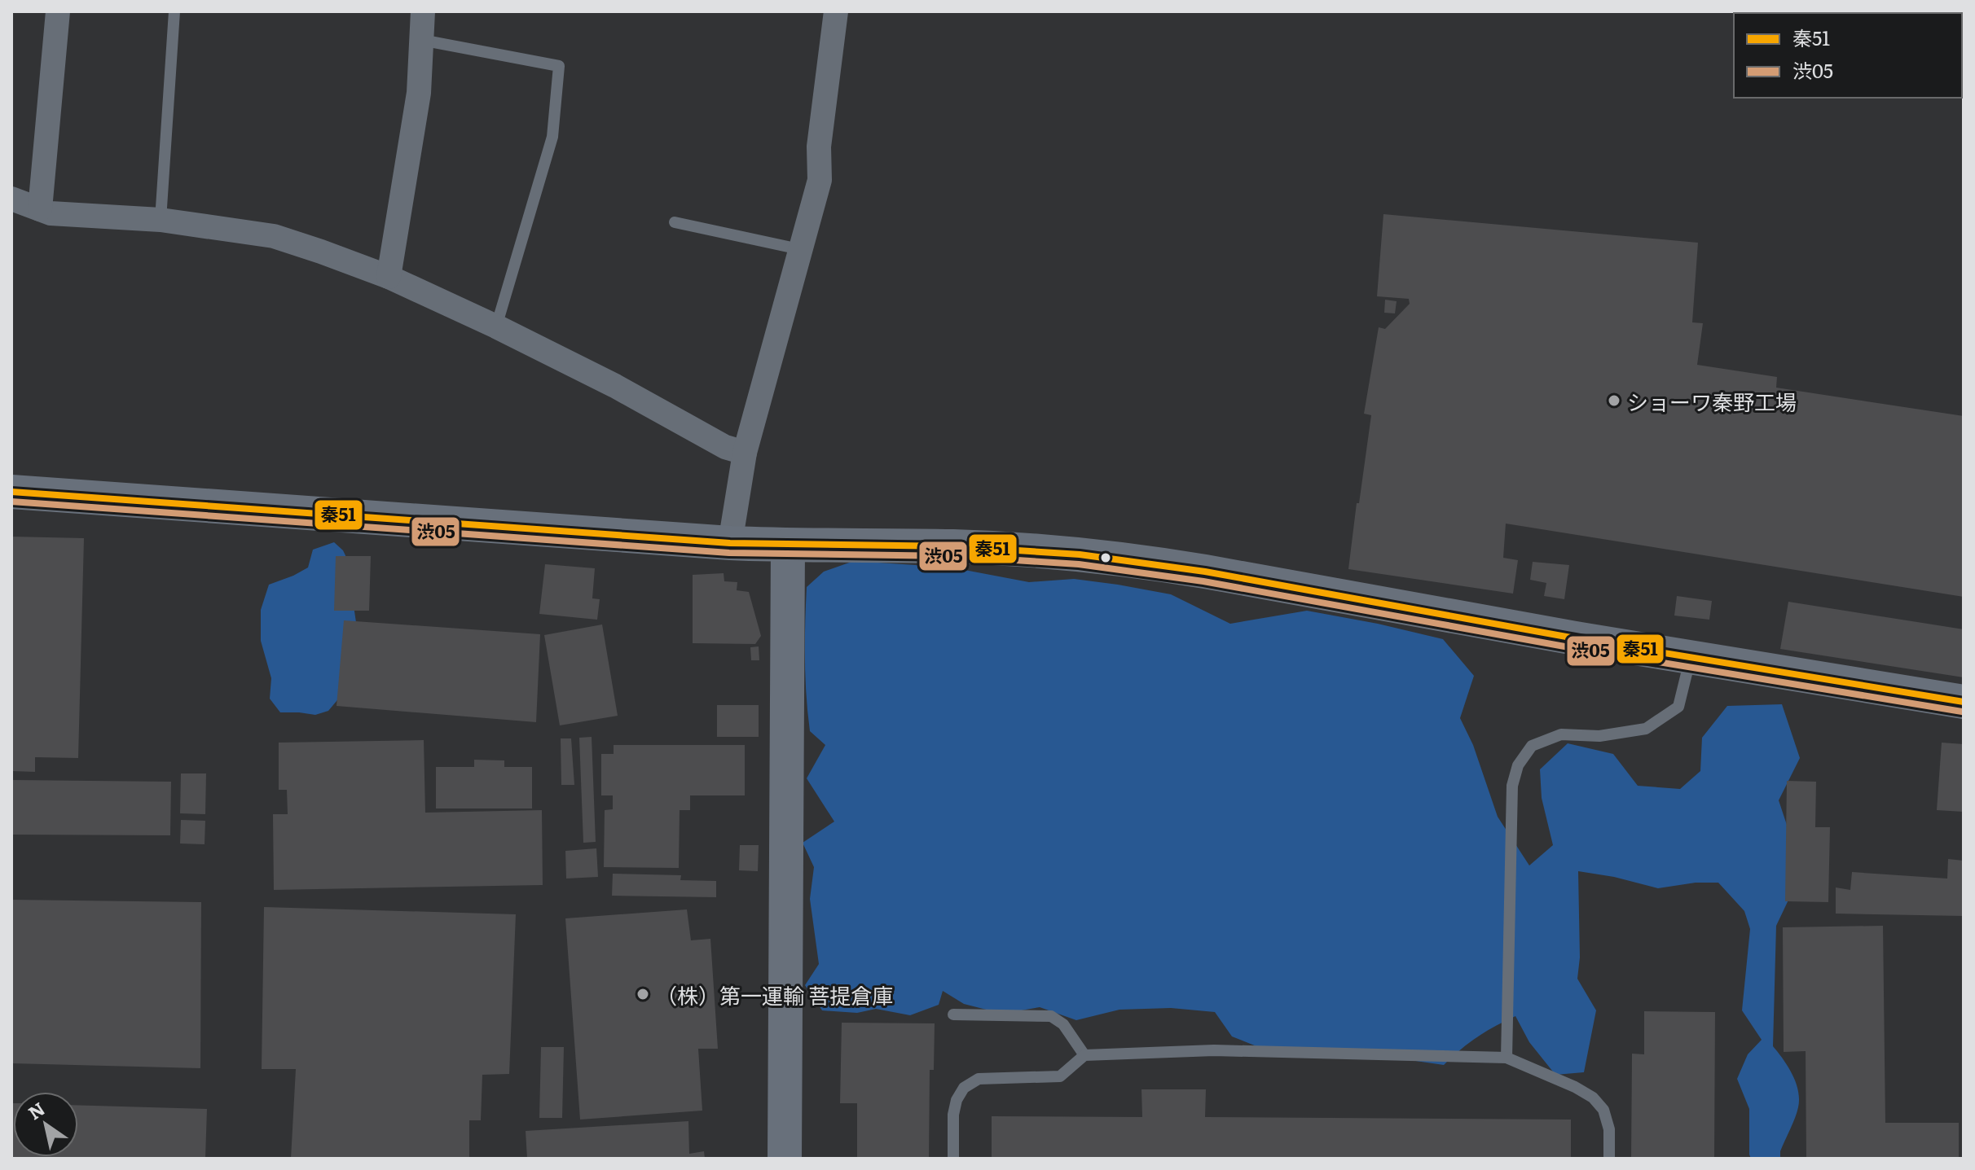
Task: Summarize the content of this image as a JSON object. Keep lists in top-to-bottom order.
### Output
{
  "places": ["ショーワ秦野工場", "（株）第一運輸 菩提倉庫"],
  "lines": ["transit line 秦51", "transit line 渋05"],
  "legend": ["秦51", "渋05"],
  "north": "top left"
}
